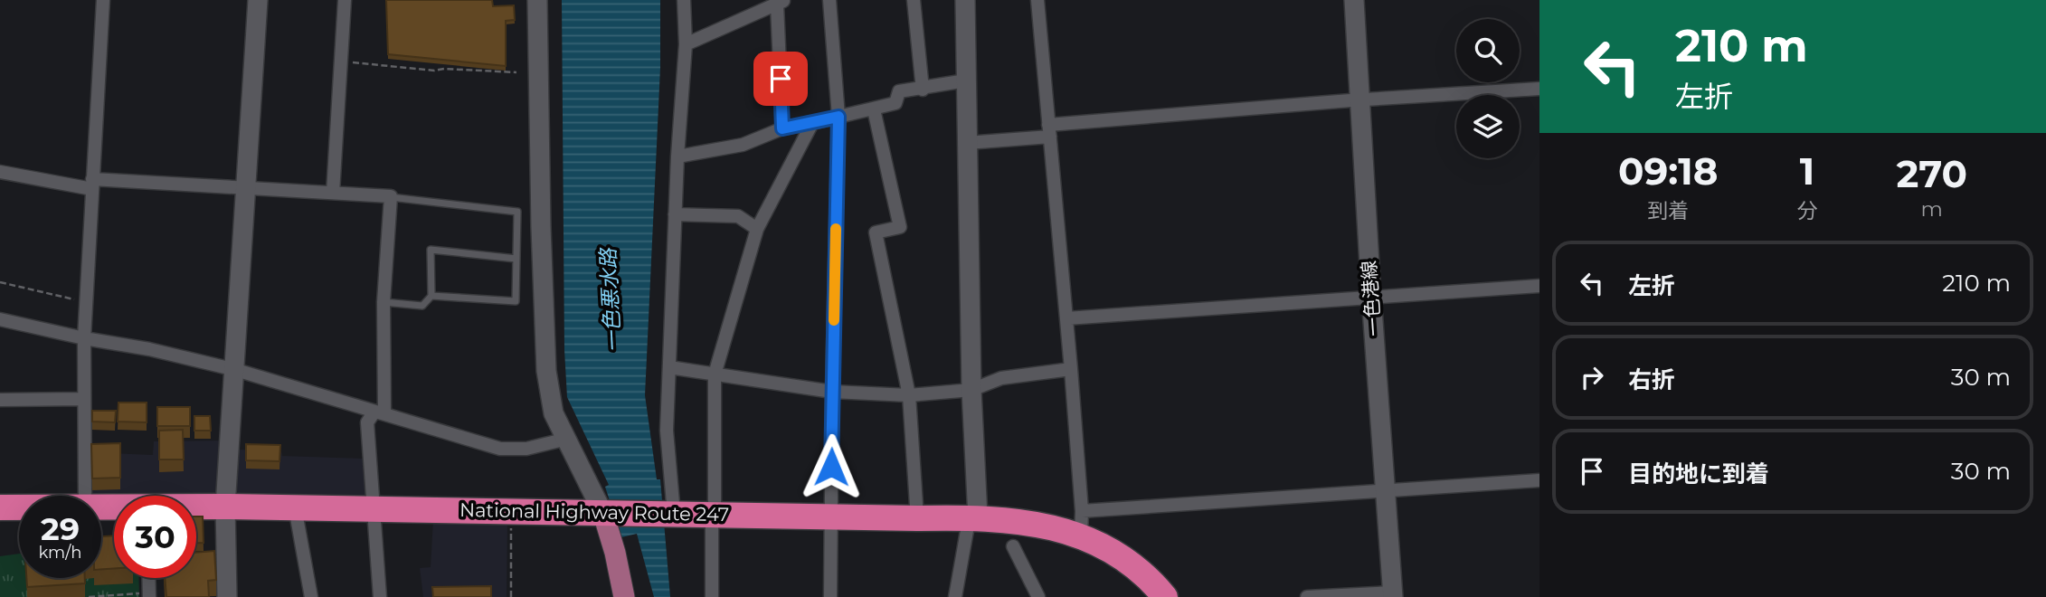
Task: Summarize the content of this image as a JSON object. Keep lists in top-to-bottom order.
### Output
{
  "streets": {
    "highway": ["National Highway Route 247"],
    "street": ["一色港線"]
  },
  "water": ["一色悪水路"],
  "page": {
    "turn": ["210 m", "左折"],
    "eta": [
      "09:18",
      "到着",
      "1",
      "分",
      "270",
      "m"
    ],
    "list": [
      {
        "name": "左折",
        "value": "210 m"
      },
      {
        "name": "右折",
        "value": "30 m"
      },
      {
        "name": "目的地に到着",
        "value": "30 m"
      }
    ],
    "speed": "29 km/h",
    "limit": "30"
  }
}
